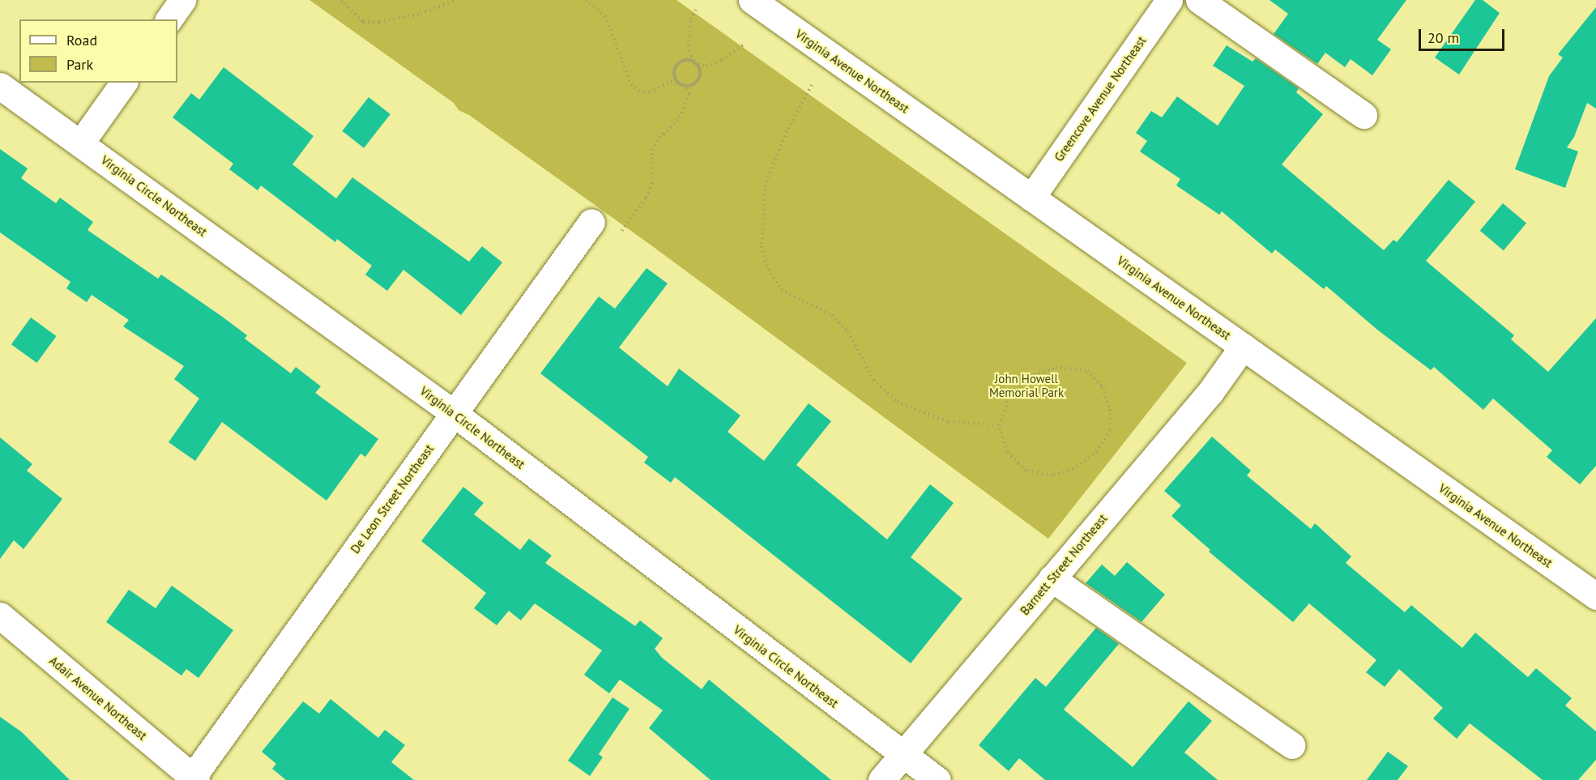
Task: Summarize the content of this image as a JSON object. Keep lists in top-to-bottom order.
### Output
{
  "streets": {
    "street": [
      "Virginia Avenue Northeast",
      "Greencove Avenue Northeast",
      "Virginia Circle Northeast",
      "De Leon Street Northeast",
      "Barnett Street Northeast",
      "Adair Avenue Northeast"
    ]
  },
  "crossings": [
    ["Virginia Avenue Northeast", "Greencove Avenue Northeast"],
    ["Virginia Avenue Northeast", "Barnett Street Northeast"],
    ["Virginia Circle Northeast", "De Leon Street Northeast"],
    ["Virginia Circle Northeast", "Barnett Street Northeast"],
    ["De Leon Street Northeast", "Adair Avenue Northeast"]
  ],
  "parks": ["John Howell Memorial Park"],
  "legend": ["Road", "Park"],
  "scale_bar": "20 m"
}
